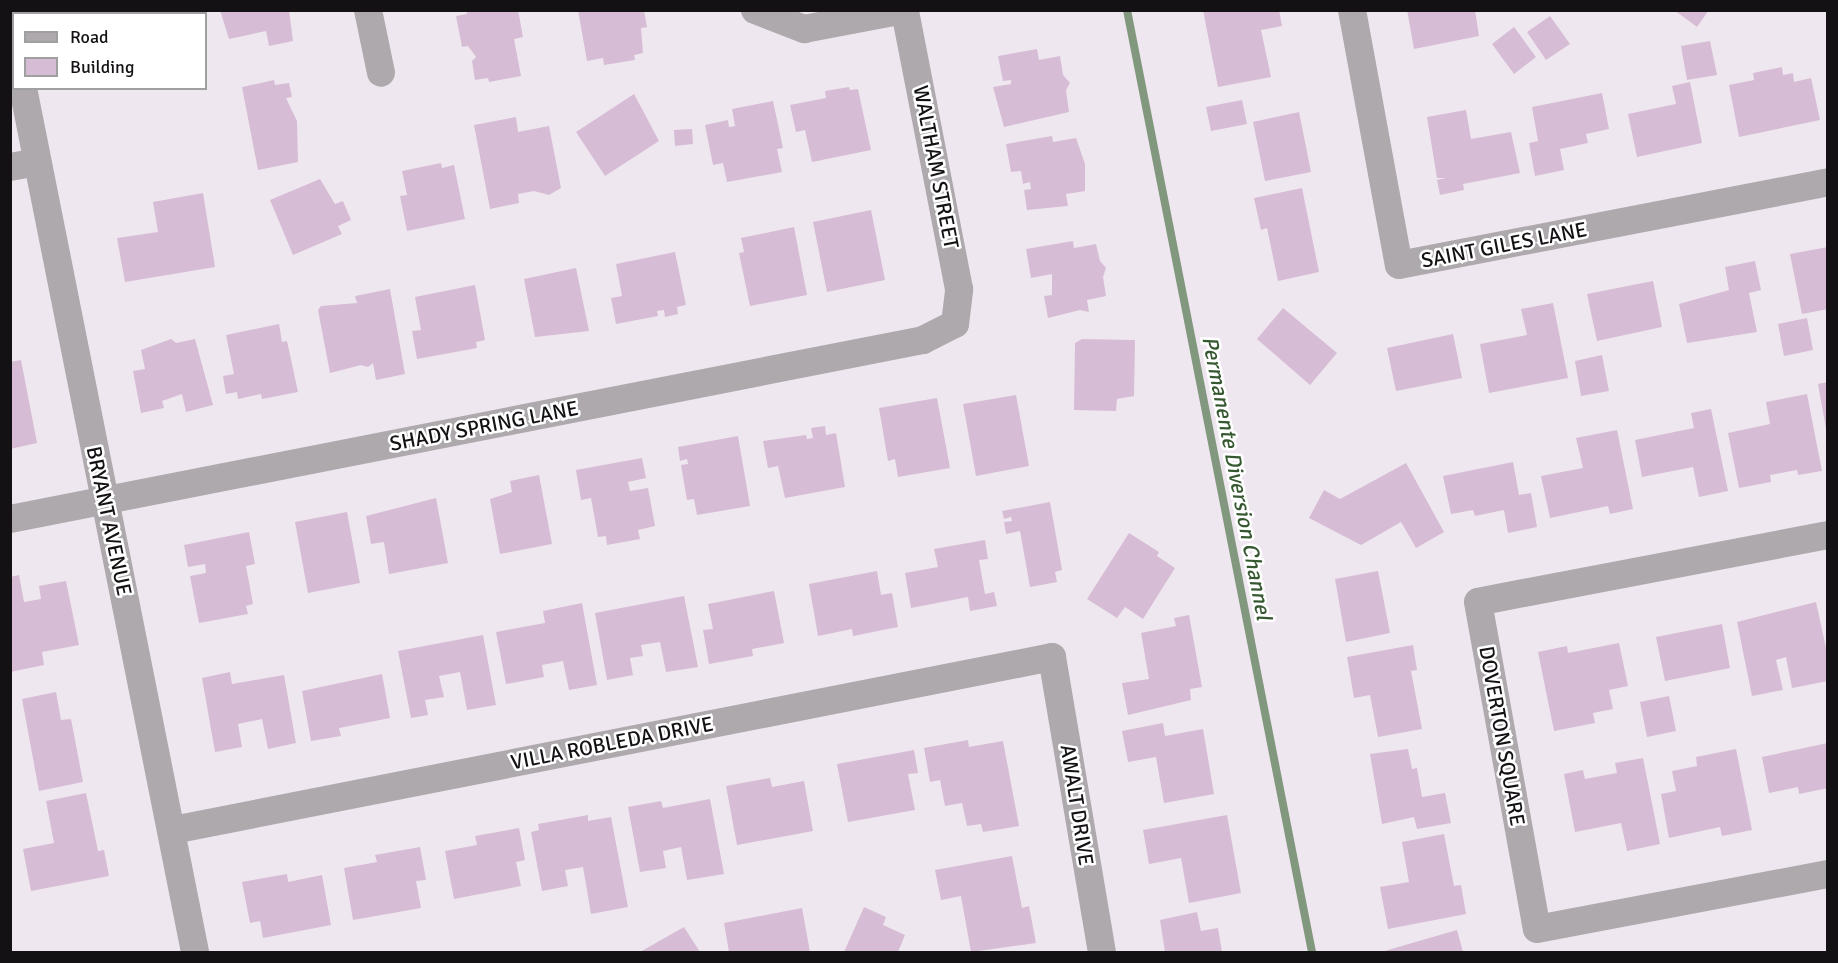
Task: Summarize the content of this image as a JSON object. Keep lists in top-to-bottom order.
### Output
{
  "streets": {
    "street": [
      "WALTHAM STREET",
      "SAINT GILES LANE",
      "SHADY SPRING LANE",
      "BRYANT AVENUE",
      "DOVERTON SQUARE",
      "VILLA ROBLEDA DRIVE",
      "AWALT DRIVE"
    ]
  },
  "crossings": [
    ["WALTHAM STREET", "SHADY SPRING LANE"],
    ["SHADY SPRING LANE", "BRYANT AVENUE"],
    ["BRYANT AVENUE", "VILLA ROBLEDA DRIVE"],
    ["VILLA ROBLEDA DRIVE", "AWALT DRIVE"]
  ],
  "water": ["Permanente Diversion Channel"],
  "legend": ["Road", "Building"]
}
